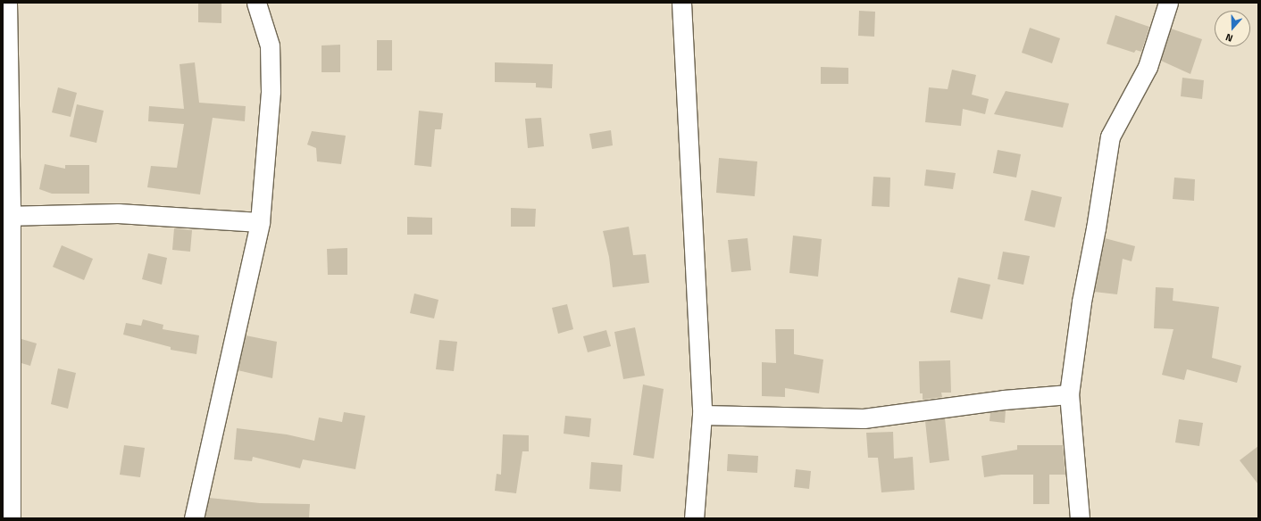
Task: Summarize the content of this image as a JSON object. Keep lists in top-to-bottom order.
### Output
{
  "north": "bottom"
}
